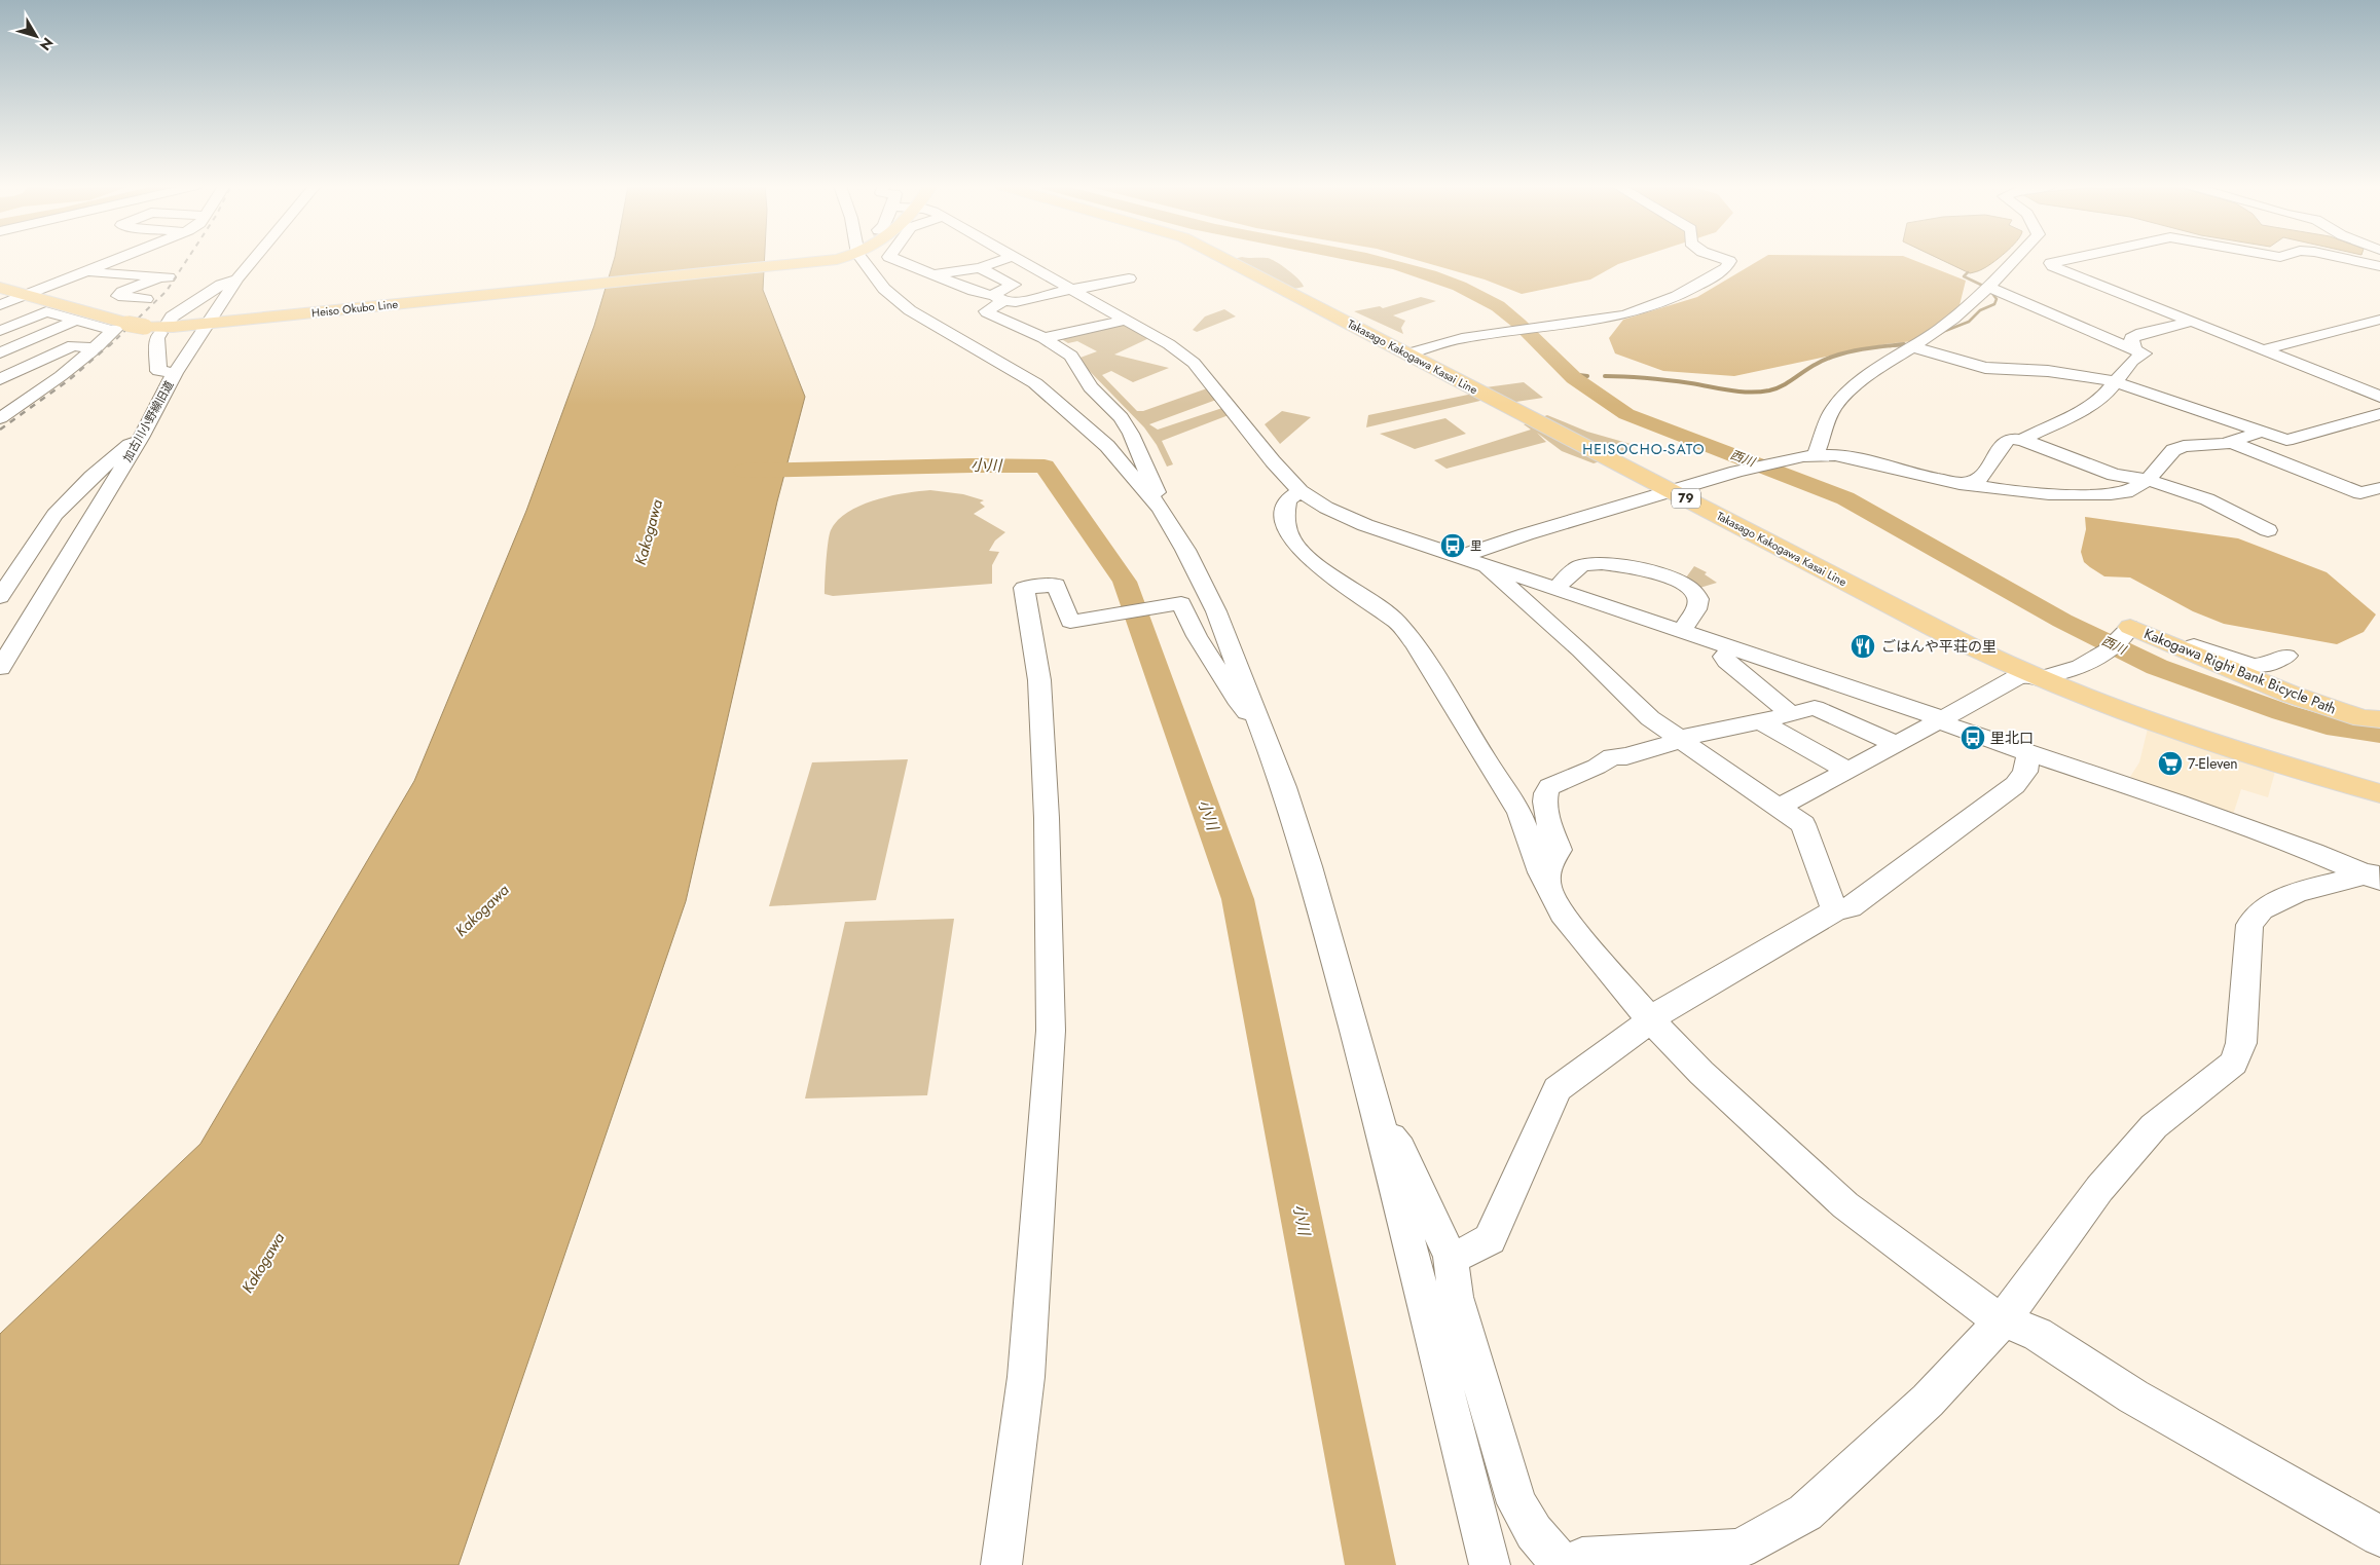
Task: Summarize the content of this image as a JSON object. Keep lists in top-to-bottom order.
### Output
{
  "streets": {
    "main road": [
      "Heiso Okubo Line",
      "Takasago Kakogawa Kasai Line",
      "79",
      "Kakogawa Right Bank Bicycle Path"
    ],
    "street": ["加古川小野線旧道"]
  },
  "crossings": [
    ["Heiso Okubo Line", "加古川小野線旧道"]
  ],
  "districts": ["HEISOCHO-SATO"],
  "water": ["西川", "小川", "Kakogawa"],
  "places": {
    "bus stop": ["里", "里北口"],
    "restaurant": ["ごはんや平荘の里"],
    "supermarket": ["7-Eleven"]
  },
  "north": "bottom right"
}
